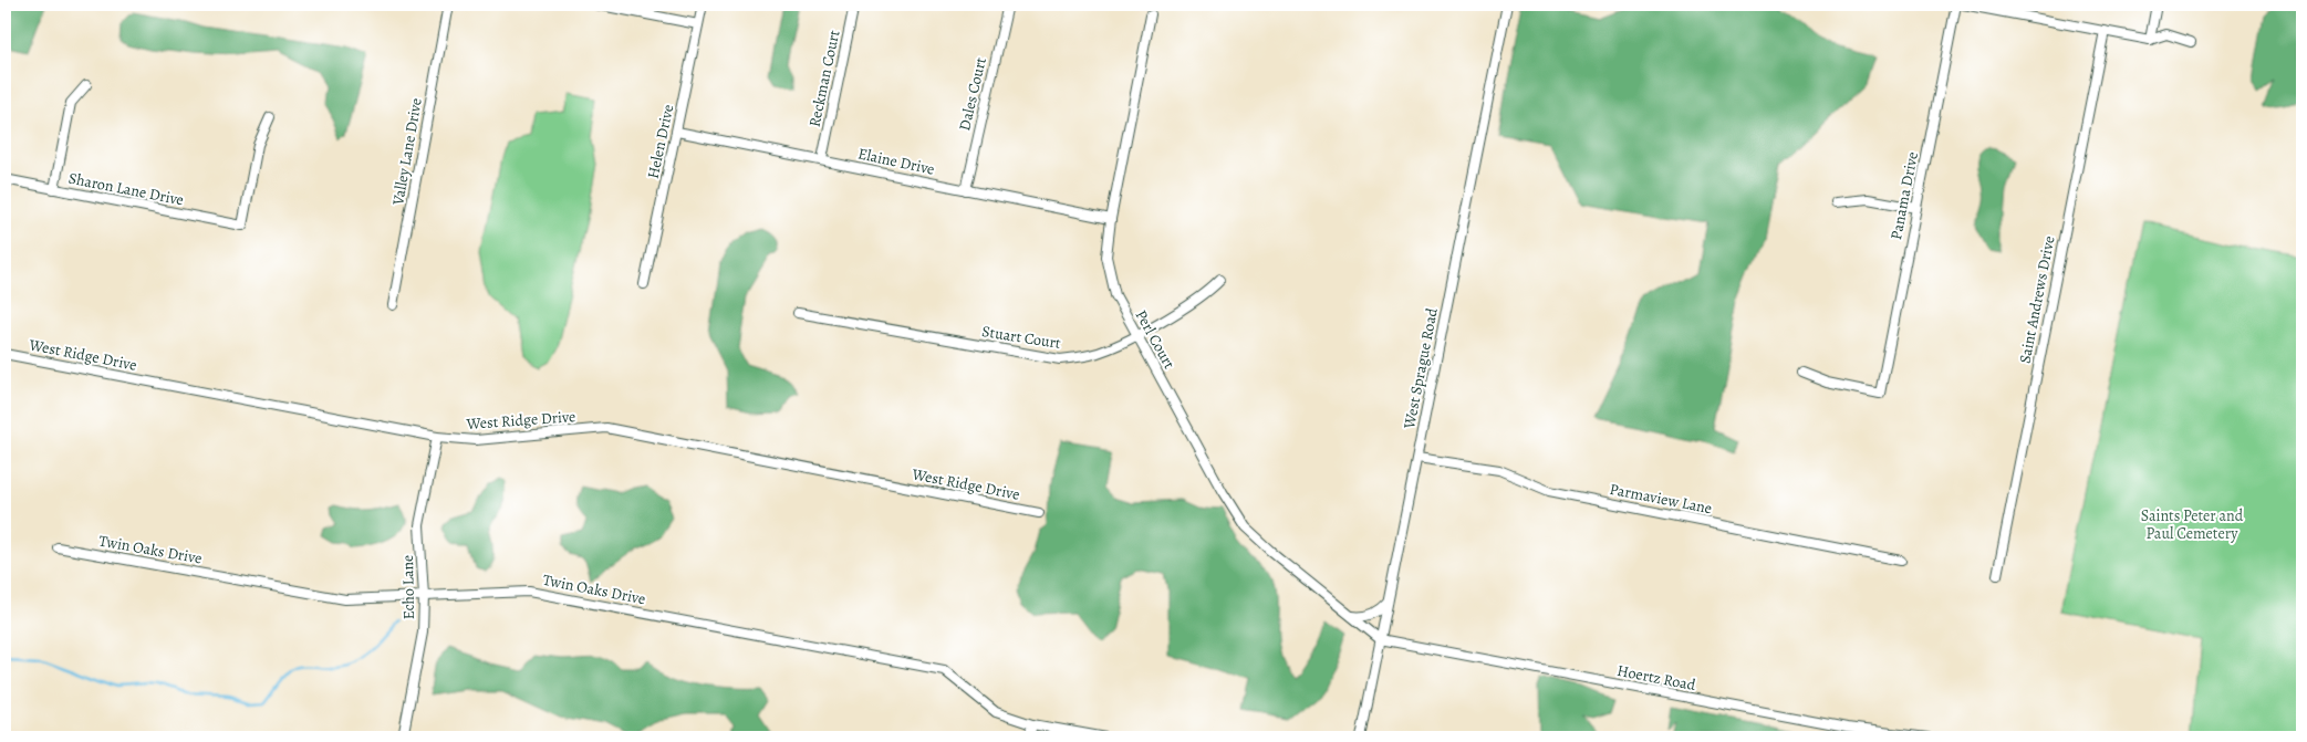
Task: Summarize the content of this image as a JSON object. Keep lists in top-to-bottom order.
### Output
{
  "streets": {
    "street": [
      "Reckman Court",
      "Dales Court",
      "Helen Drive",
      "Valley Lane Drive",
      "Elaine Drive",
      "Sharon Lane Drive",
      "Panama Drive",
      "Saint Andrews Drive",
      "Stuart Court",
      "Perl Court",
      "West Ridge Drive",
      "West Sprague Road",
      "Parmaview Lane",
      "Twin Oaks Drive",
      "Echo Lane",
      "Hoertz Road"
    ]
  },
  "crossings": [
    ["Reckman Court", "Elaine Drive"],
    ["Dales Court", "Elaine Drive"],
    ["Helen Drive", "Elaine Drive"],
    ["Elaine Drive", "Perl Court"],
    ["Stuart Court", "Perl Court"],
    ["Perl Court", "West Sprague Road"],
    ["Perl Court", "Hoertz Road"],
    ["West Ridge Drive", "Echo Lane"],
    ["West Sprague Road", "Parmaview Lane"],
    ["West Sprague Road", "Hoertz Road"],
    ["Twin Oaks Drive", "Echo Lane"]
  ],
  "parks": ["Saints Peter and Paul Cemetery"]
}
